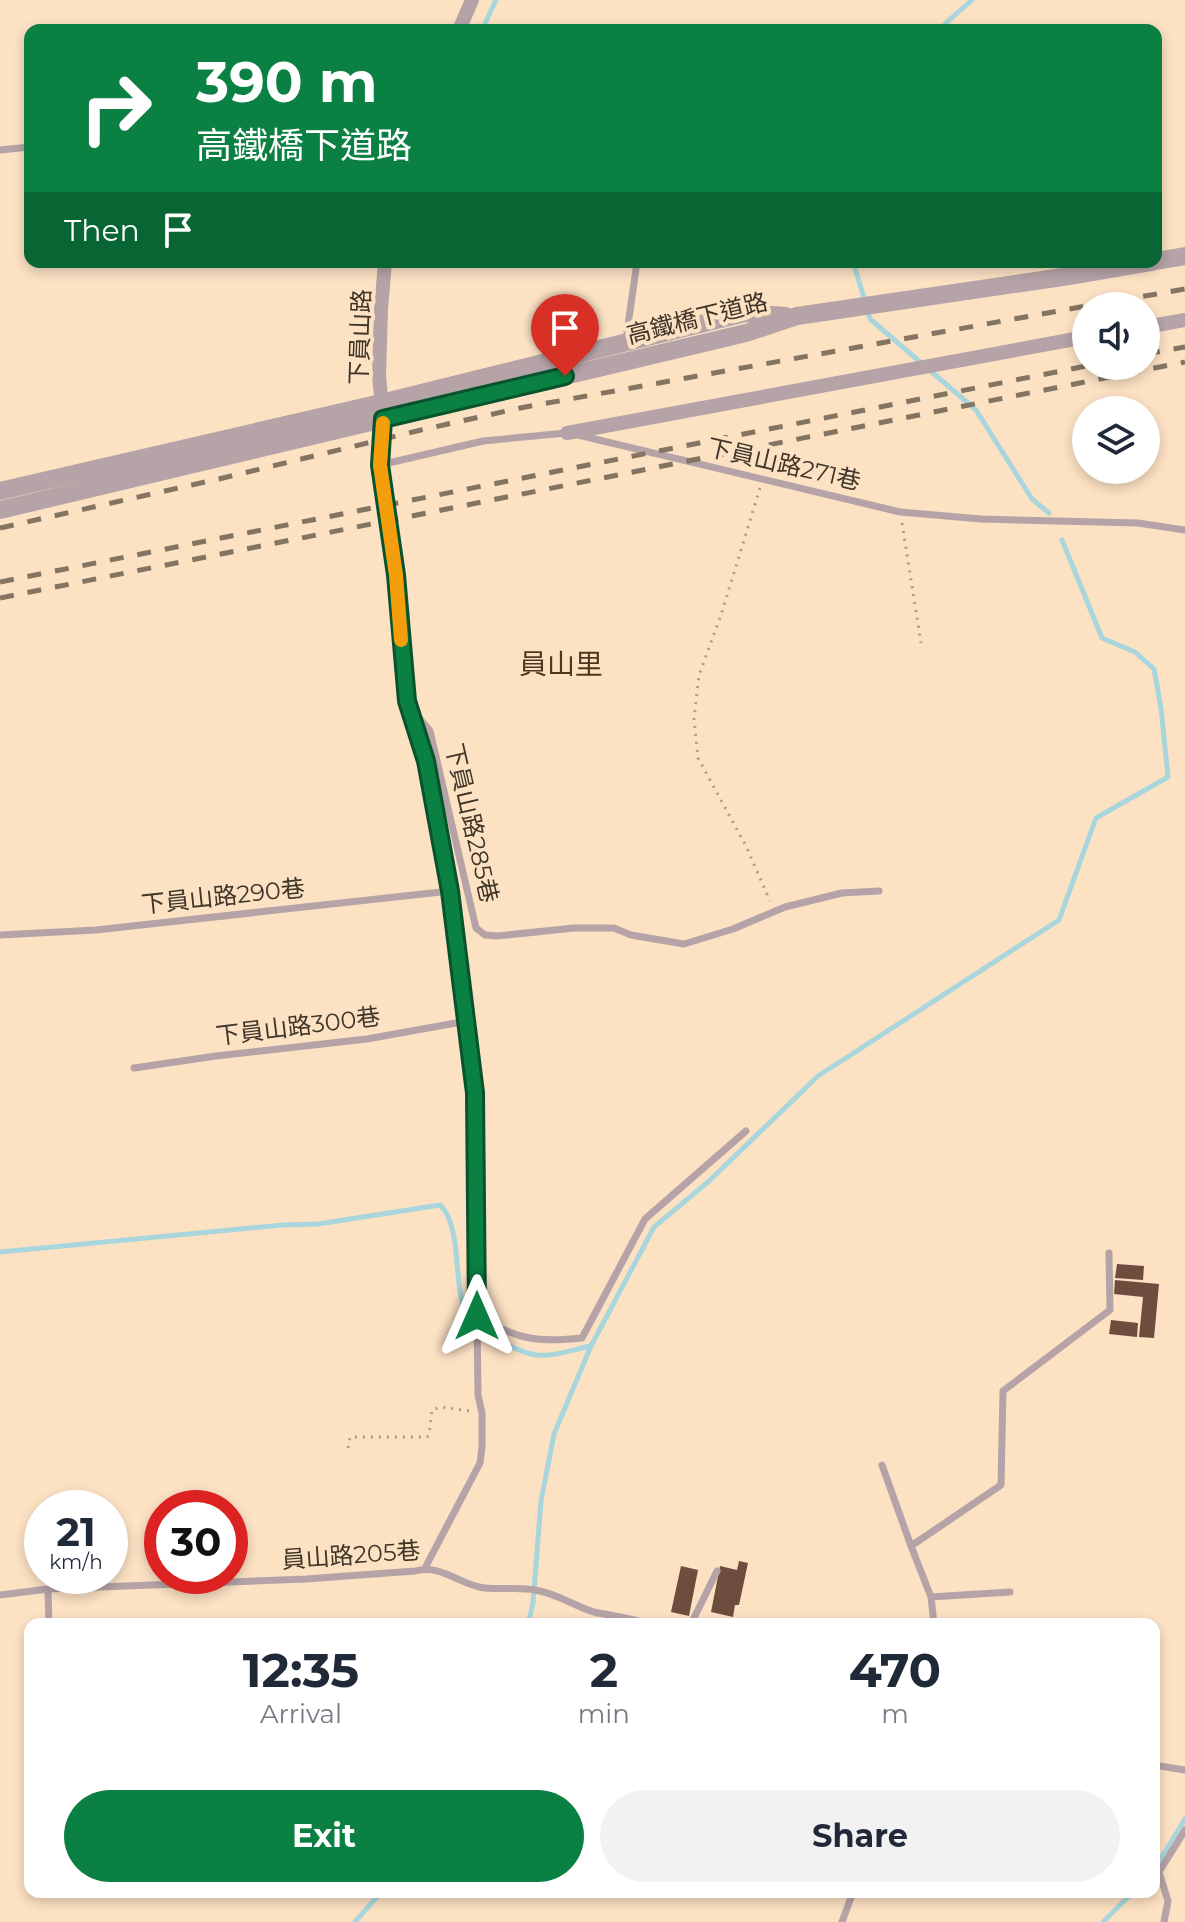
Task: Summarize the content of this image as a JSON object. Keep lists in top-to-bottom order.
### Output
{
  "streets": {
    "street": ["高鐵橋下道路", "下員山路"],
    "lane": [
      "下員山路271巷",
      "下員山路285巷",
      "下員山路290巷",
      "下員山路300巷",
      "員山路205巷"
    ]
  },
  "crossings": [
    ["高鐵橋下道路", "下員山路"],
    ["下員山路", "下員山路271巷"],
    ["下員山路", "下員山路285巷"],
    ["下員山路", "下員山路290巷"],
    ["下員山路", "下員山路300巷"]
  ],
  "districts": ["員山里"],
  "page": {
    "turn": ["390 m", "高鐵橋下道路"],
    "then": "Then",
    "speed": "21 km/h",
    "limit": "30",
    "eta": [
      "12:35",
      "Arrival",
      "2",
      "min",
      "470",
      "m"
    ],
    "buttons": ["Exit", "Share"]
  }
}
